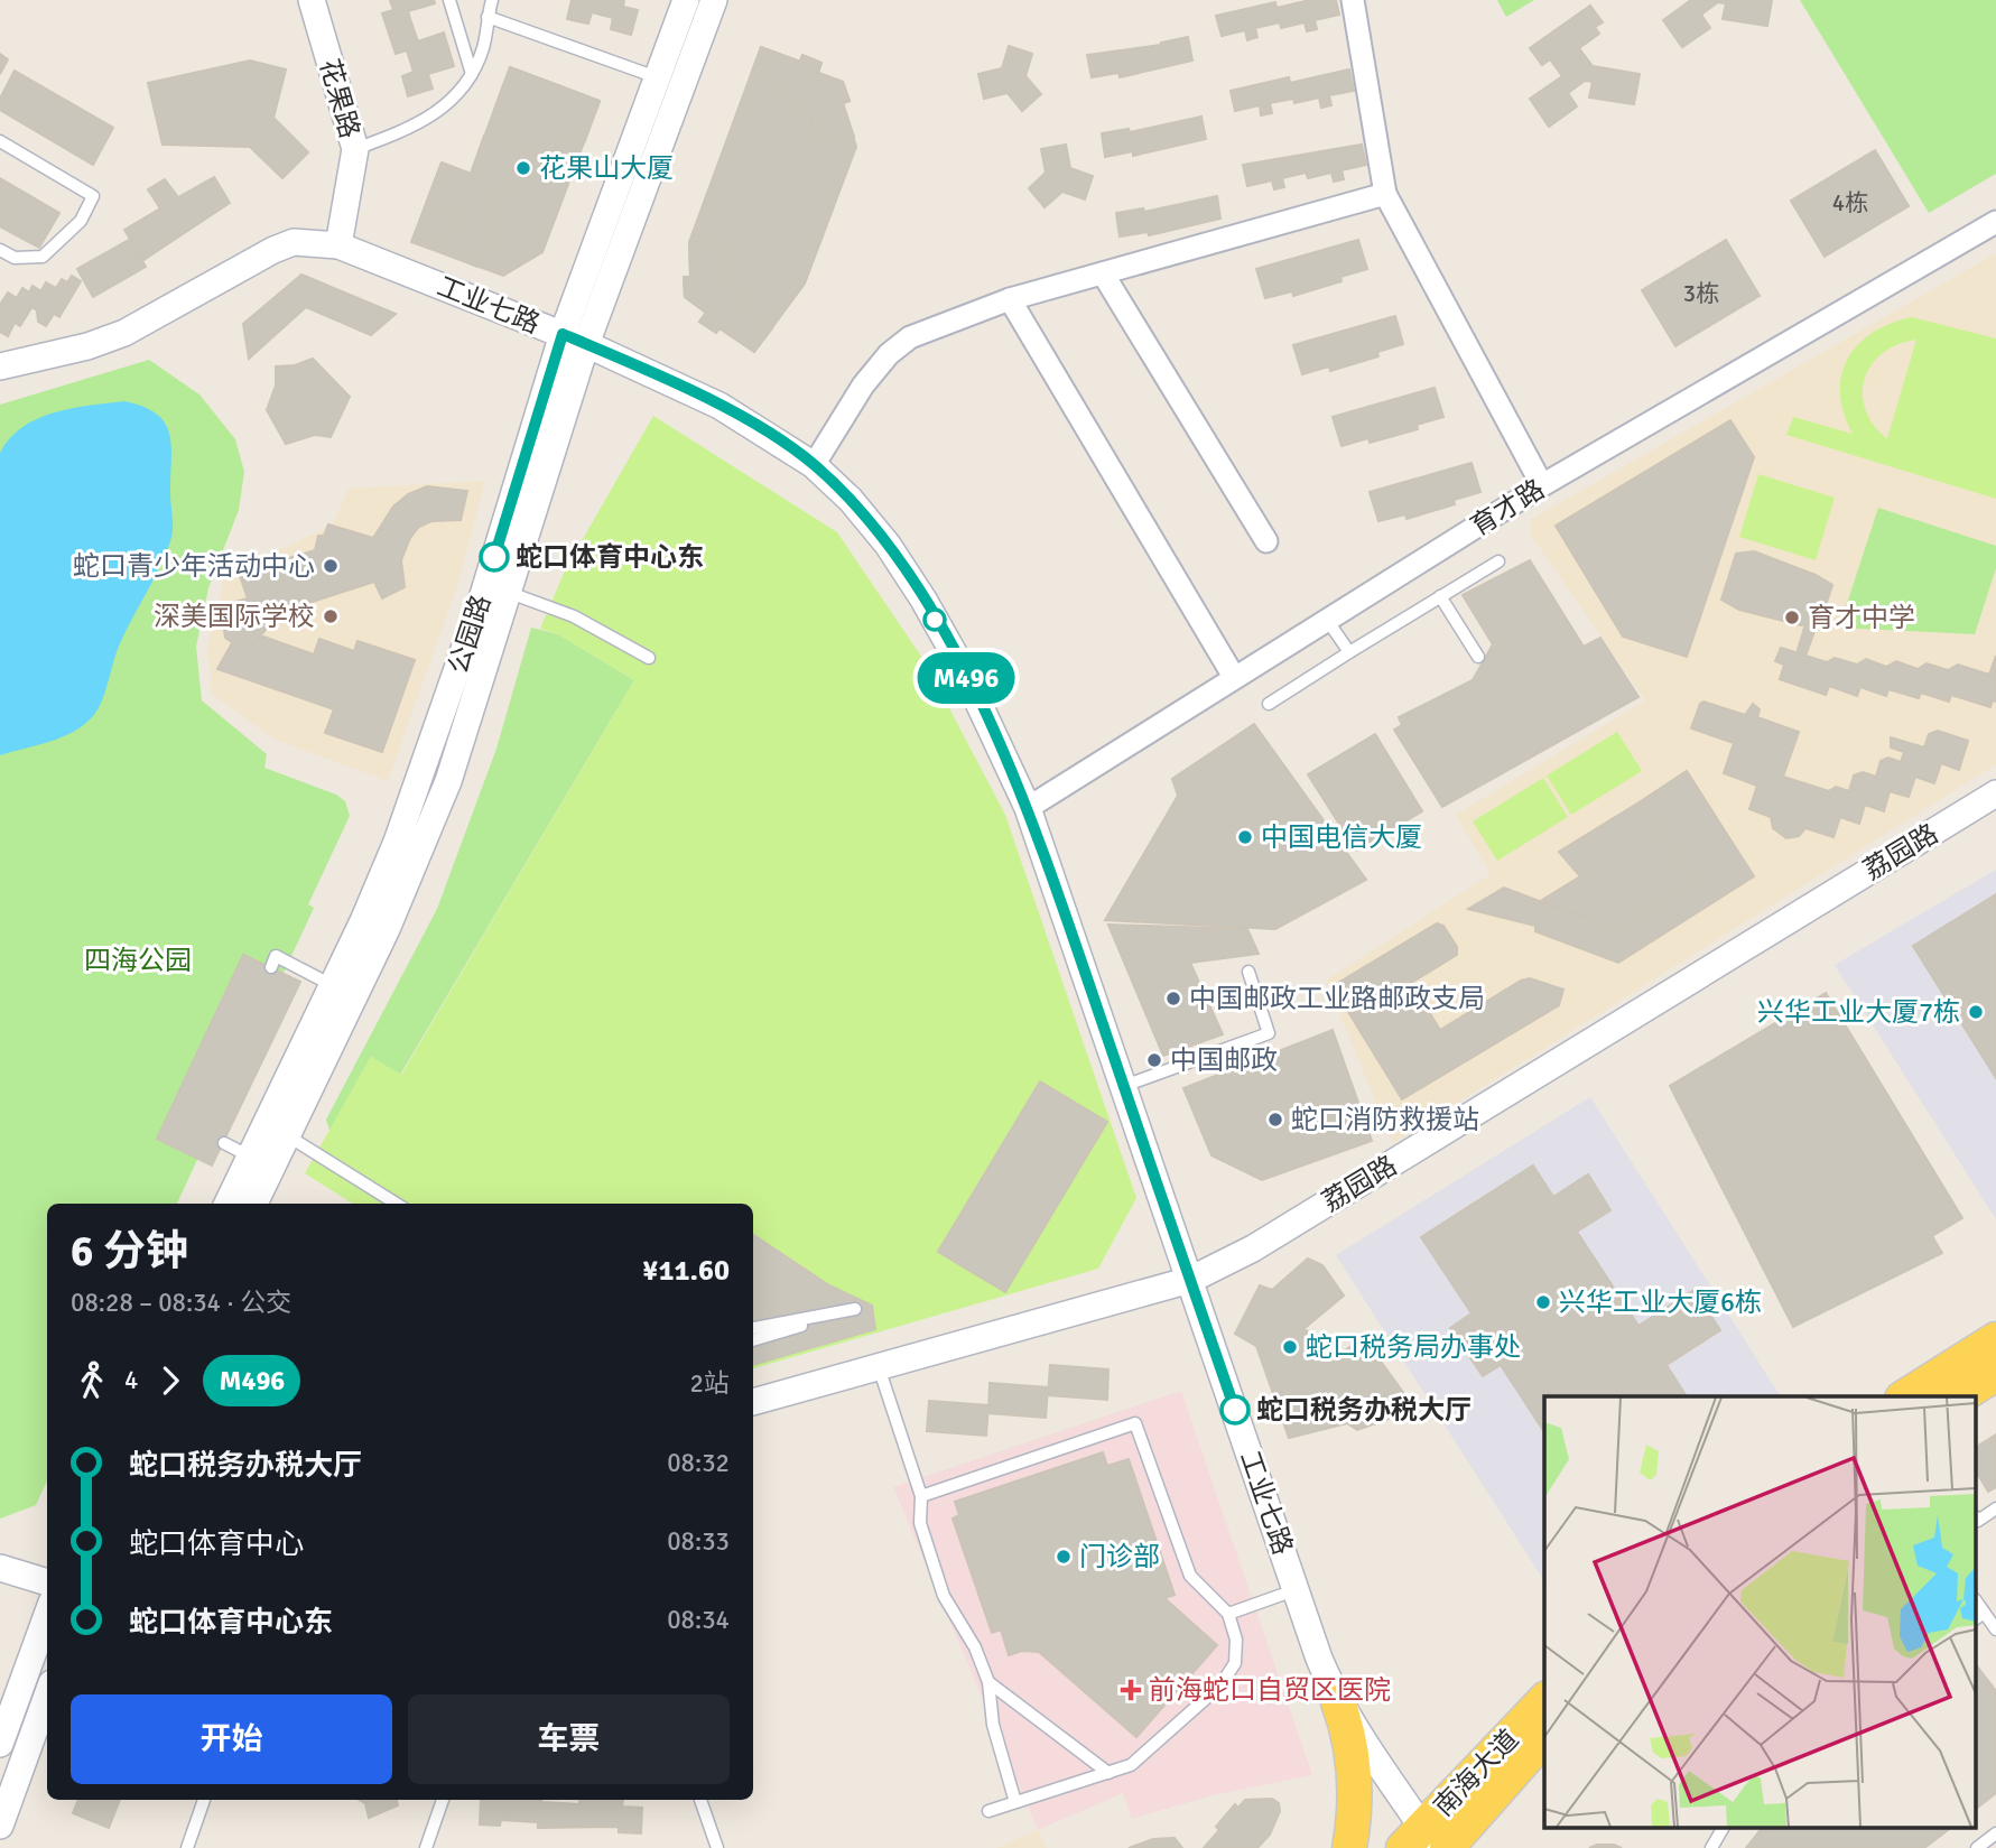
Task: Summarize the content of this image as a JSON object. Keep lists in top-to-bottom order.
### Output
{
  "streets": {
    "main road": ["南海大道"],
    "street": [
      "花果路",
      "工业七路",
      "育才路",
      "公园路",
      "荔园路"
    ]
  },
  "crossings": [
    ["花果路", "工业七路"],
    ["工业七路", "育才路"],
    ["工业七路", "公园路"],
    ["工业七路", "荔园路"],
    ["工业七路", "南海大道"]
  ],
  "parks": ["四海公园"],
  "places": {
    "other": [
      "花果山大厦",
      "蛇口体育中心东",
      "蛇口青少年活动中心",
      "深美国际学校",
      "育才中学",
      "中国电信大厦",
      "中国邮政工业路邮政支局",
      "兴华工业大厦7栋",
      "中国邮政",
      "蛇口消防救援站",
      "兴华工业大厦6栋",
      "蛇口税务局办事处",
      "蛇口税务办税大厅",
      "门诊部"
    ],
    "health": ["前海蛇口自贸区医院"]
  },
  "lines": ["bus line M496"],
  "house_numbers": ["4栋", "3栋"],
  "page": {
    "on_map": "M496",
    "heading": ["6 分钟", "08:28 – 08:34 · 公交", "¥11.60"],
    "legs": ["4", "M496", "2站"],
    "list": [
      {
        "name": "蛇口税务办税大厅",
        "value": "08:32"
      },
      {
        "name": "蛇口体育中心",
        "value": "08:33"
      },
      {
        "name": "蛇口体育中心东",
        "value": "08:34"
      }
    ],
    "buttons": ["开始", "车票"]
  }
}
